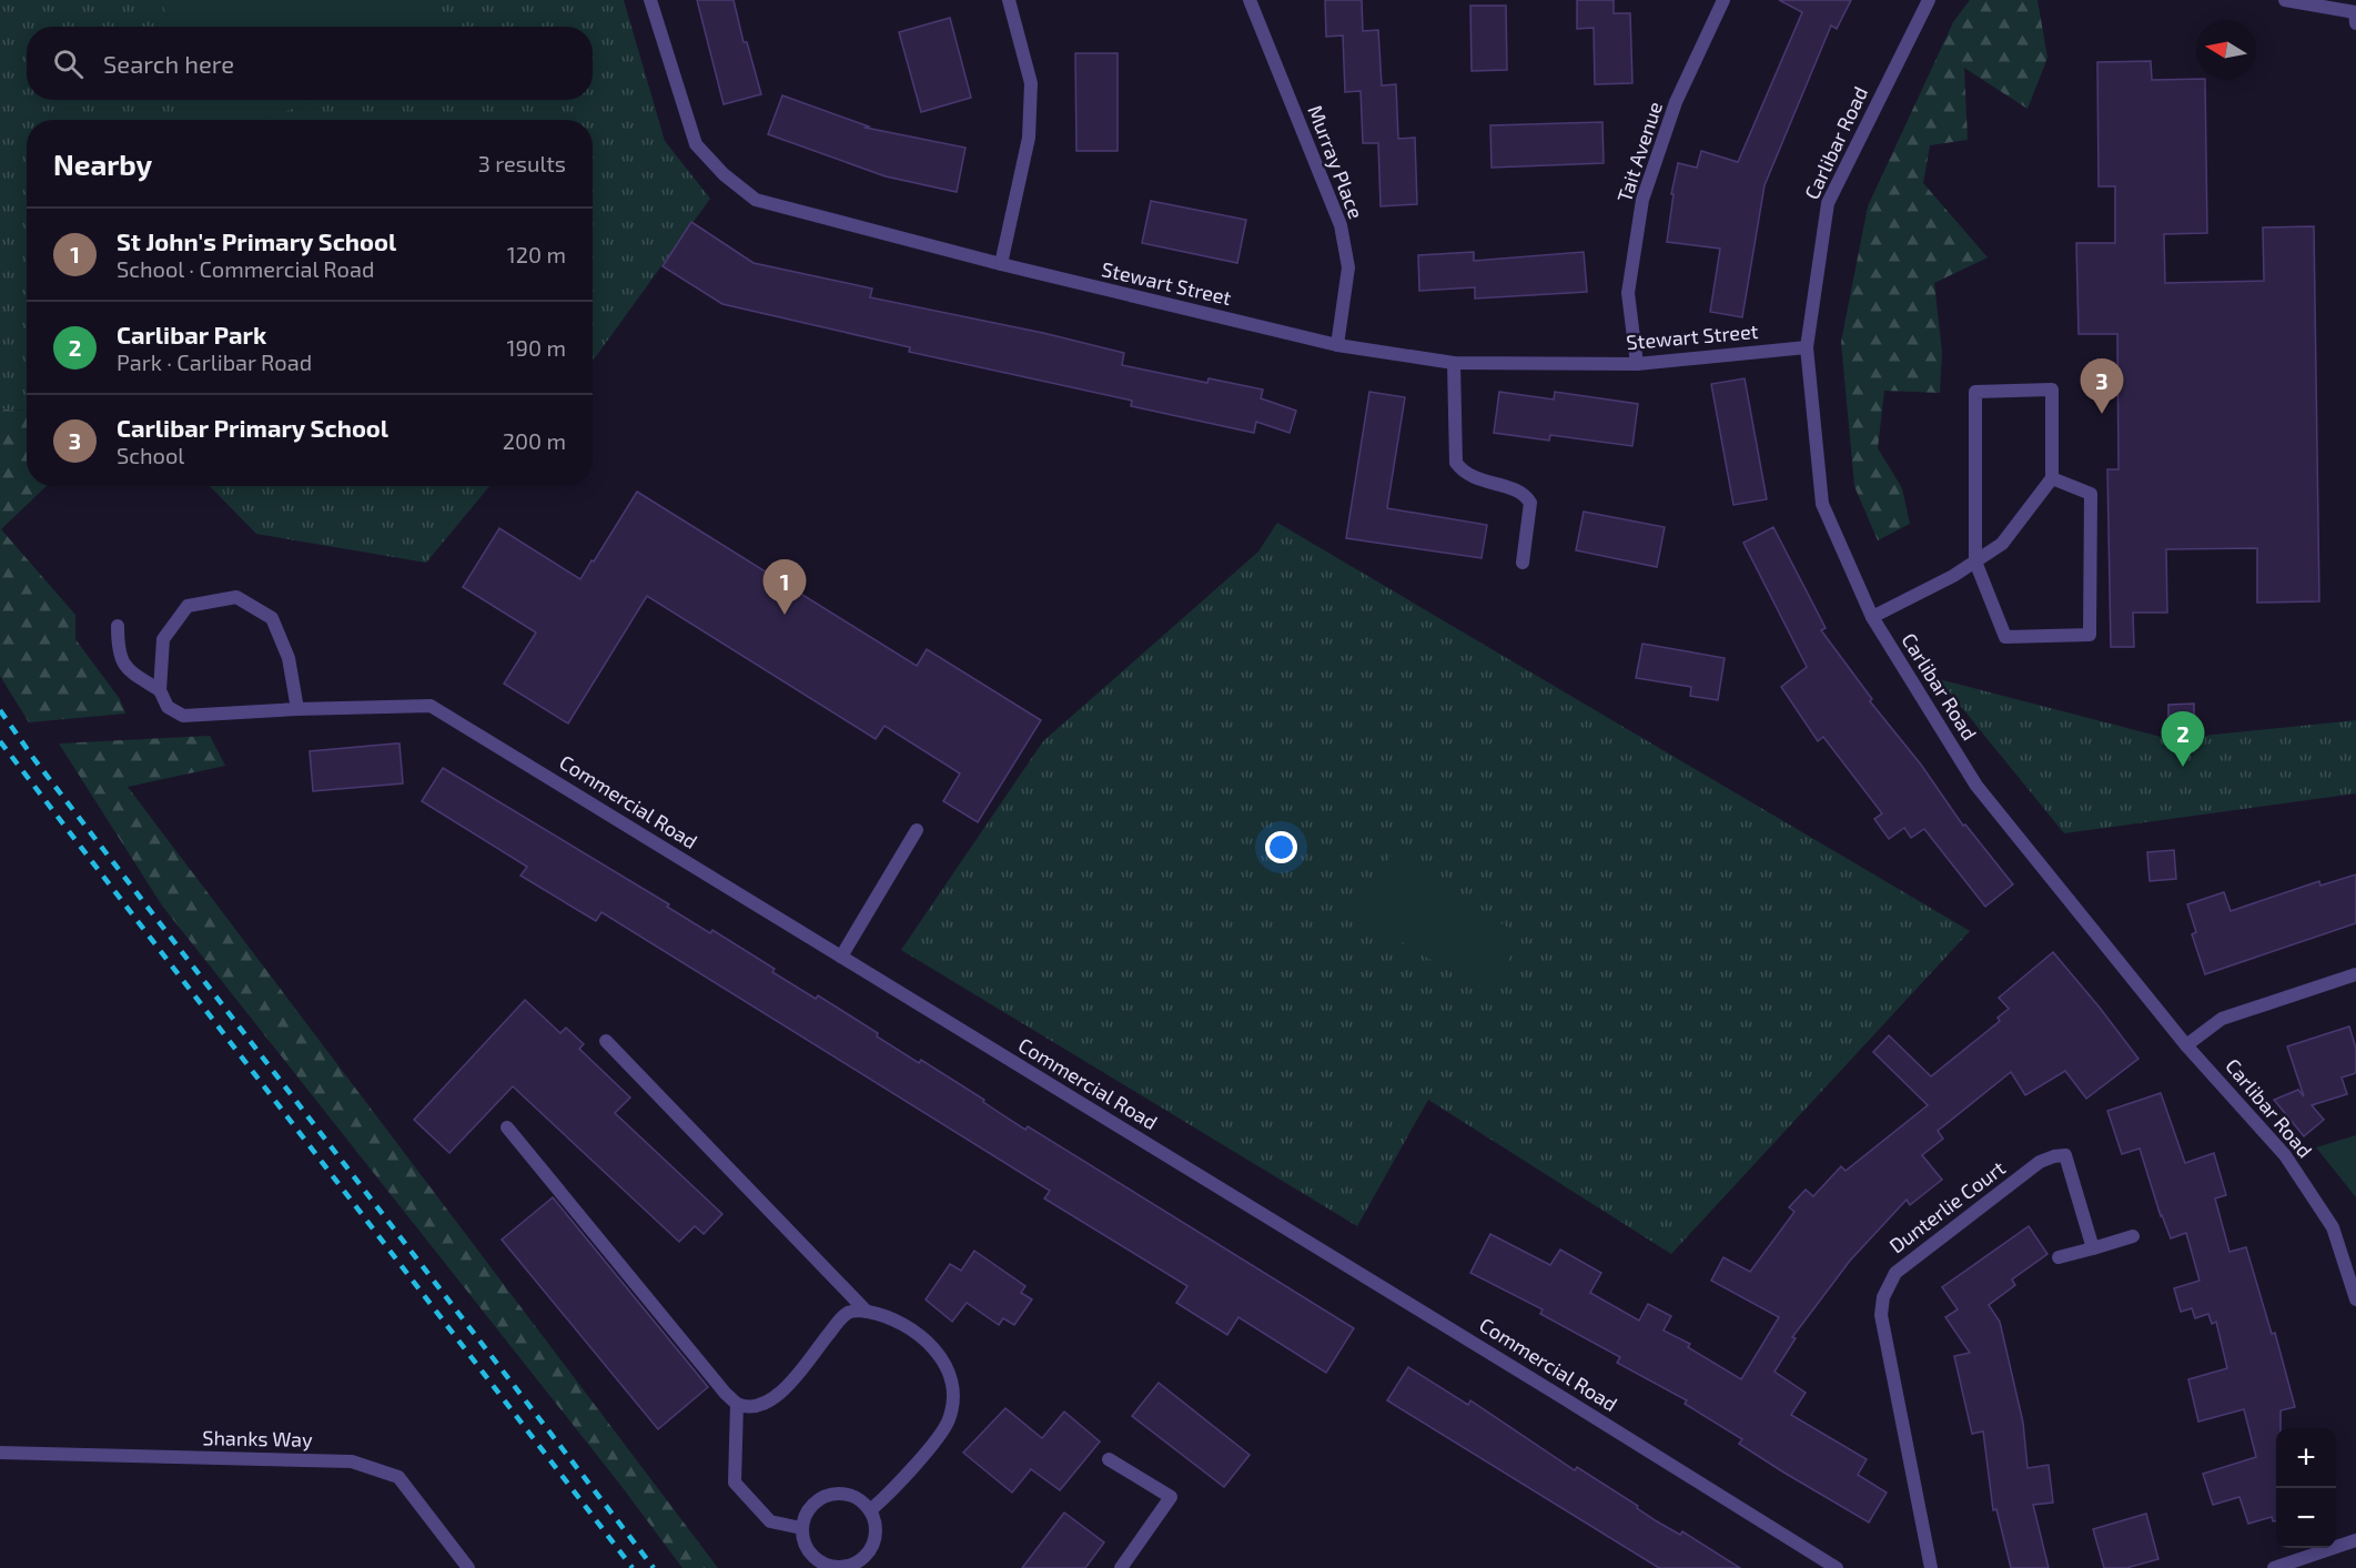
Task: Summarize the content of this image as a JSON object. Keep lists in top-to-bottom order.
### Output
{
  "streets": {
    "street": [
      "Carlibar Road",
      "Tait Avenue",
      "Murray Place",
      "Stewart Street",
      "Commercial Road",
      "Dunterlie Court",
      "Shanks Way"
    ]
  },
  "crossings": [
    ["Carlibar Road", "Stewart Street"],
    ["Tait Avenue", "Stewart Street"],
    ["Murray Place", "Stewart Street"]
  ],
  "north": "left",
  "page": {
    "search": "Search here",
    "heading": ["Nearby", "3 results"],
    "list": [
      {
        "mark": "1",
        "name": "St John's Primary School",
        "note": "School · Commercial Road",
        "value": "120 m"
      },
      {
        "mark": "2",
        "name": "Carlibar Park",
        "note": "Park · Carlibar Road",
        "value": "190 m"
      },
      {
        "mark": "3",
        "name": "Carlibar Primary School",
        "note": "School",
        "value": "200 m"
      }
    ],
    "pins": ["3", "1", "2"],
    "map_buttons": ["+", "−"]
  }
}
